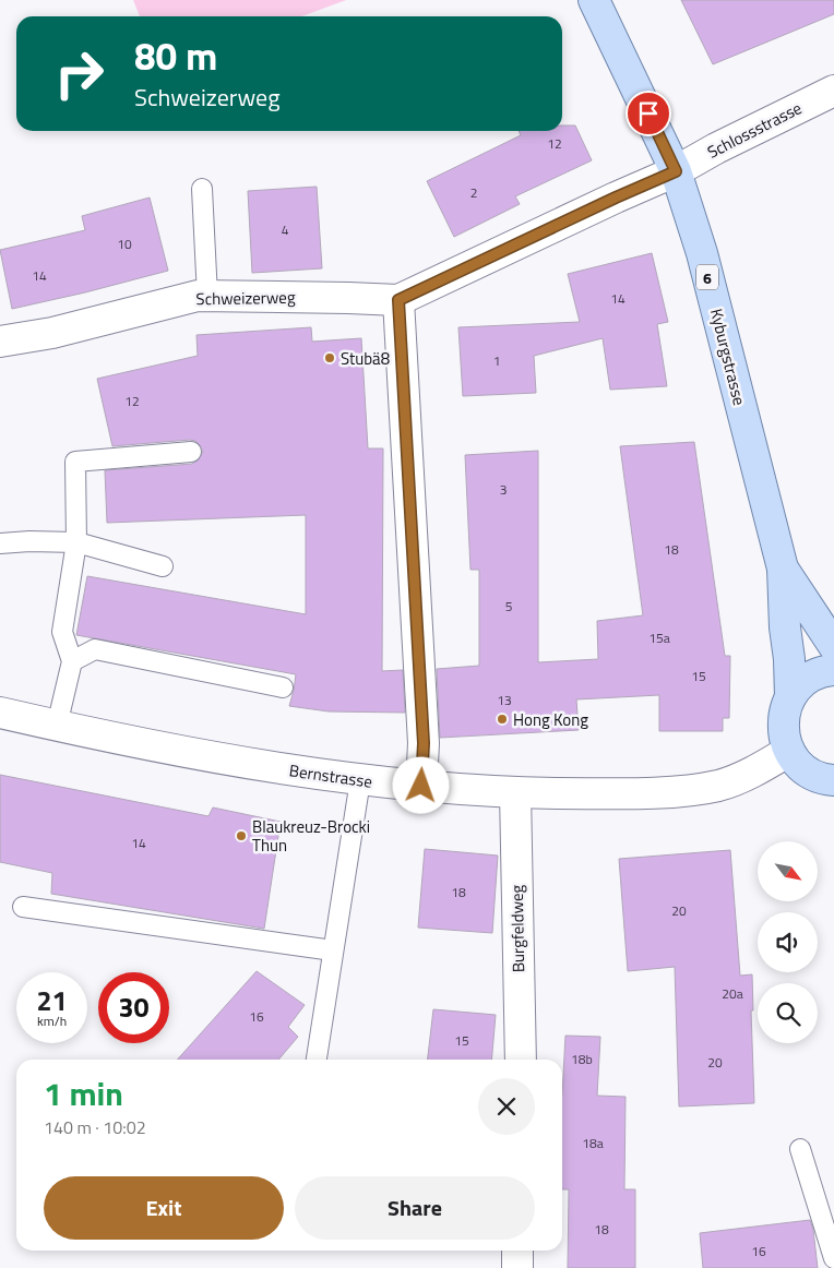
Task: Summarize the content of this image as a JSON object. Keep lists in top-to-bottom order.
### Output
{
  "streets": {
    "main road": ["6", "Kyburgstrasse"],
    "street": [
      "Schlossstrasse",
      "Schweizerweg",
      "Bernstrasse",
      "Burgfeldweg"
    ]
  },
  "crossings": [
    ["Schlossstrasse", "Schweizerweg"],
    ["Schlossstrasse", "Kyburgstrasse"],
    ["Schweizerweg", "Kyburgstrasse"],
    ["Bernstrasse", "Burgfeldweg"]
  ],
  "places": ["Stubä8", "Hong Kong", "Blaukreuz-Brocki Thun"],
  "house_numbers": [
    "12",
    "2",
    "4",
    "10",
    "14",
    "14",
    "1",
    "12",
    "3",
    "18",
    "5",
    "15a",
    "15",
    "13",
    "14",
    "18",
    "20",
    "20a",
    "16",
    "15",
    "18b",
    "20",
    "18a",
    "18",
    "16"
  ],
  "north": "bottom right",
  "page": {
    "turn": ["80 m", "Schweizerweg"],
    "speed": "21 km/h",
    "limit": "30",
    "heading": ["1 min", "140 m · 10:02"],
    "buttons": ["Exit", "Share"]
  }
}
